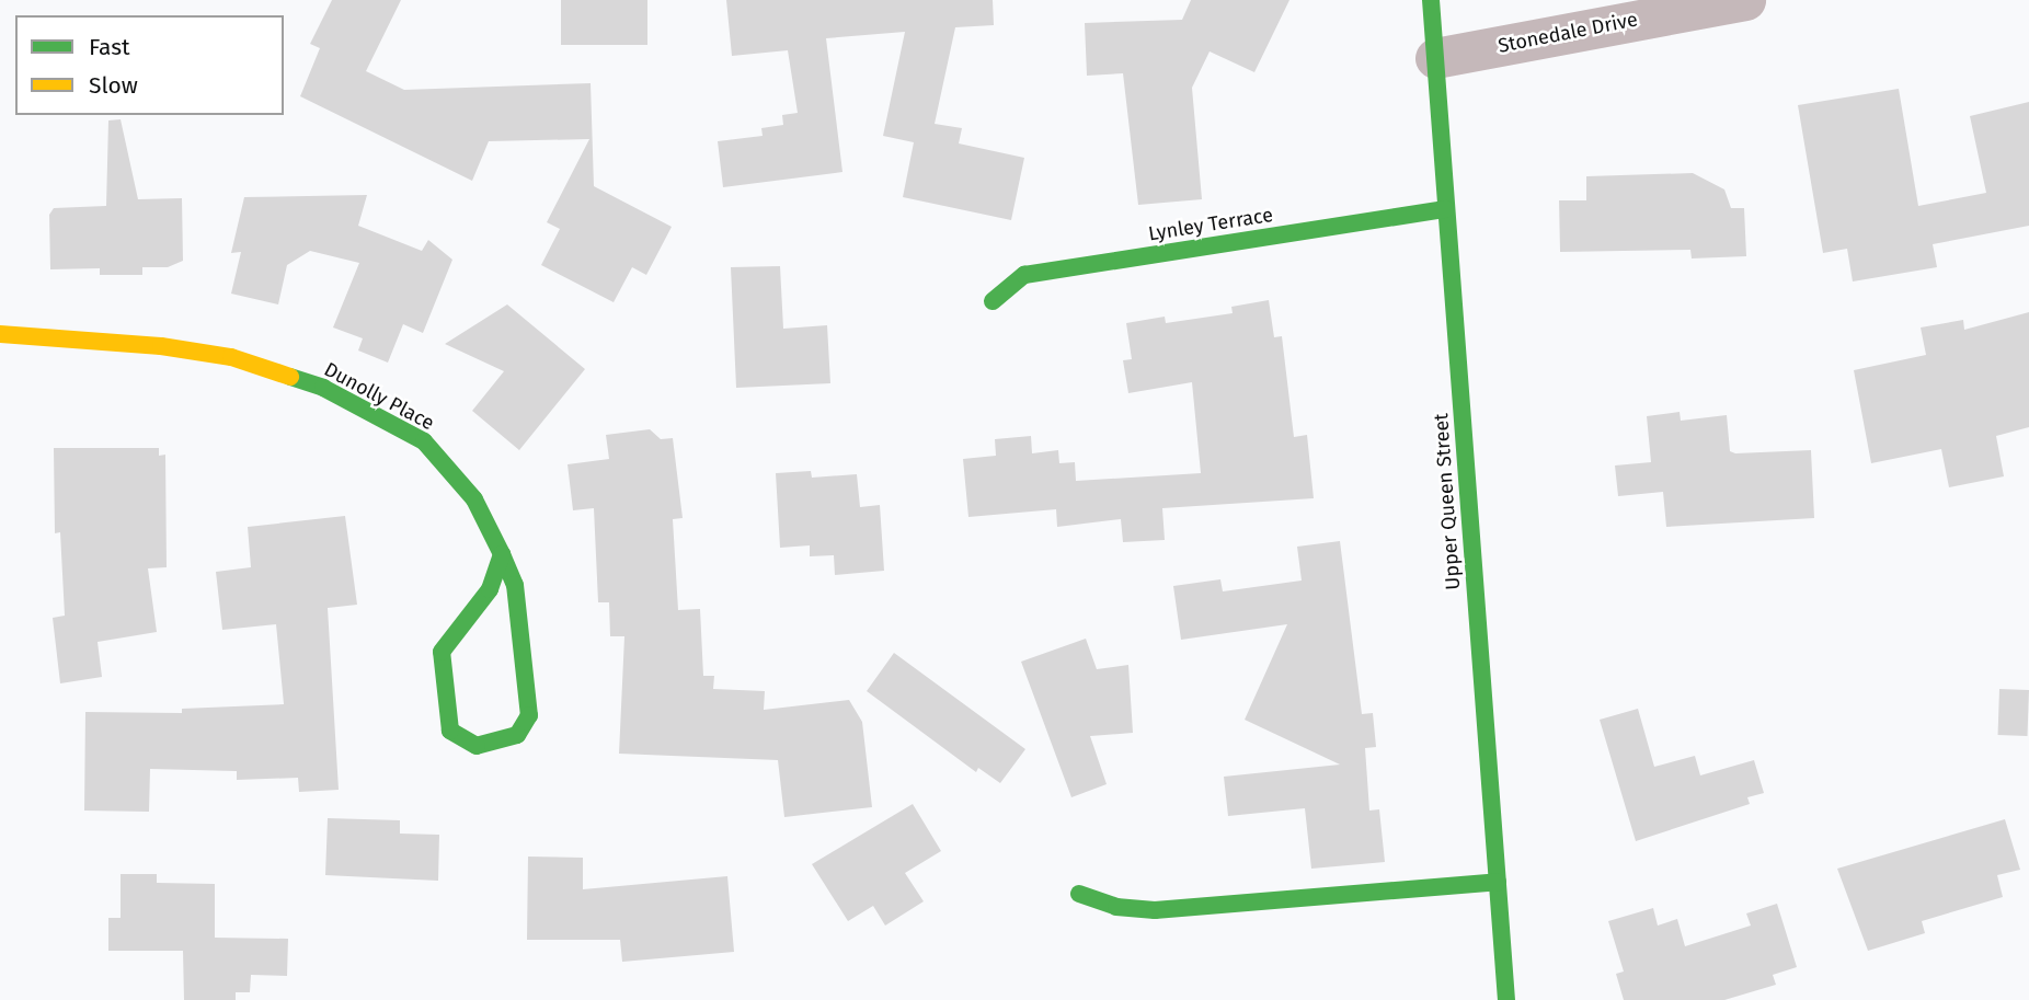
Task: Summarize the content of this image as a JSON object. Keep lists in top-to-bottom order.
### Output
{
  "streets": {
    "street": [
      "Stonedale Drive",
      "Lynley Terrace",
      "Dunolly Place",
      "Upper Queen Street"
    ]
  },
  "crossings": [
    ["Stonedale Drive", "Upper Queen Street"],
    ["Lynley Terrace", "Upper Queen Street"]
  ],
  "legend": ["Fast", "Slow"]
}
